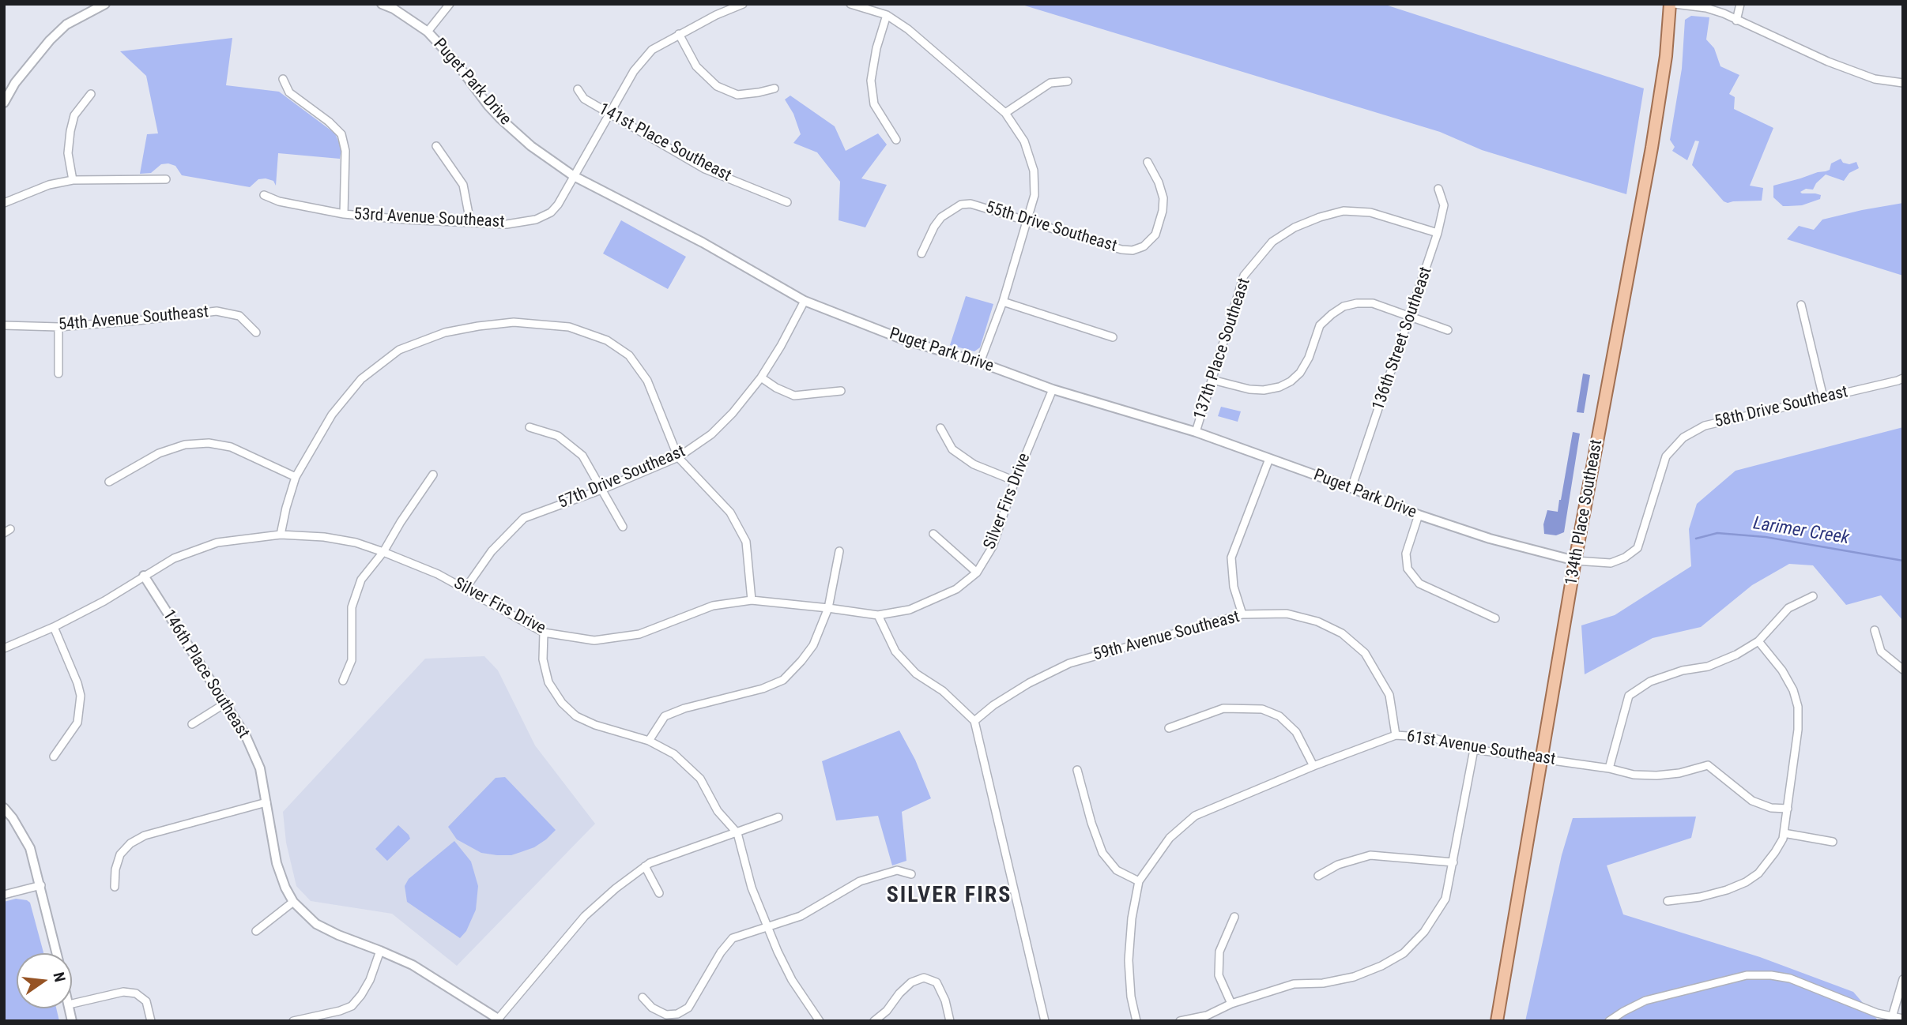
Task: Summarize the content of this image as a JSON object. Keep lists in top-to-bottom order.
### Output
{
  "streets": {
    "main road": ["134th Place Southeast"],
    "street": [
      "Puget Park Drive",
      "141st Place Southeast",
      "53rd Avenue Southeast",
      "55th Drive Southeast",
      "54th Avenue Southeast",
      "136th Street Southeast",
      "137th Place Southeast",
      "58th Drive Southeast",
      "57th Drive Southeast",
      "Silver Firs Drive",
      "59th Avenue Southeast",
      "146th Place Southeast",
      "61st Avenue Southeast"
    ]
  },
  "crossings": [
    ["Puget Park Drive", "53rd Avenue Southeast"],
    ["Puget Park Drive", "136th Street Southeast"],
    ["Puget Park Drive", "137th Place Southeast"],
    ["Puget Park Drive", "58th Drive Southeast"],
    ["Puget Park Drive", "57th Drive Southeast"],
    ["Puget Park Drive", "Silver Firs Drive"],
    ["Puget Park Drive", "134th Place Southeast"],
    ["136th Street Southeast", "137th Place Southeast"],
    ["58th Drive Southeast", "134th Place Southeast"],
    ["57th Drive Southeast", "Silver Firs Drive"],
    ["Silver Firs Drive", "146th Place Southeast"],
    ["134th Place Southeast", "61st Avenue Southeast"],
    ["59th Avenue Southeast", "61st Avenue Southeast"]
  ],
  "districts": ["SILVER FIRS"],
  "water": ["Larimer Creek"],
  "north": "right"
}
